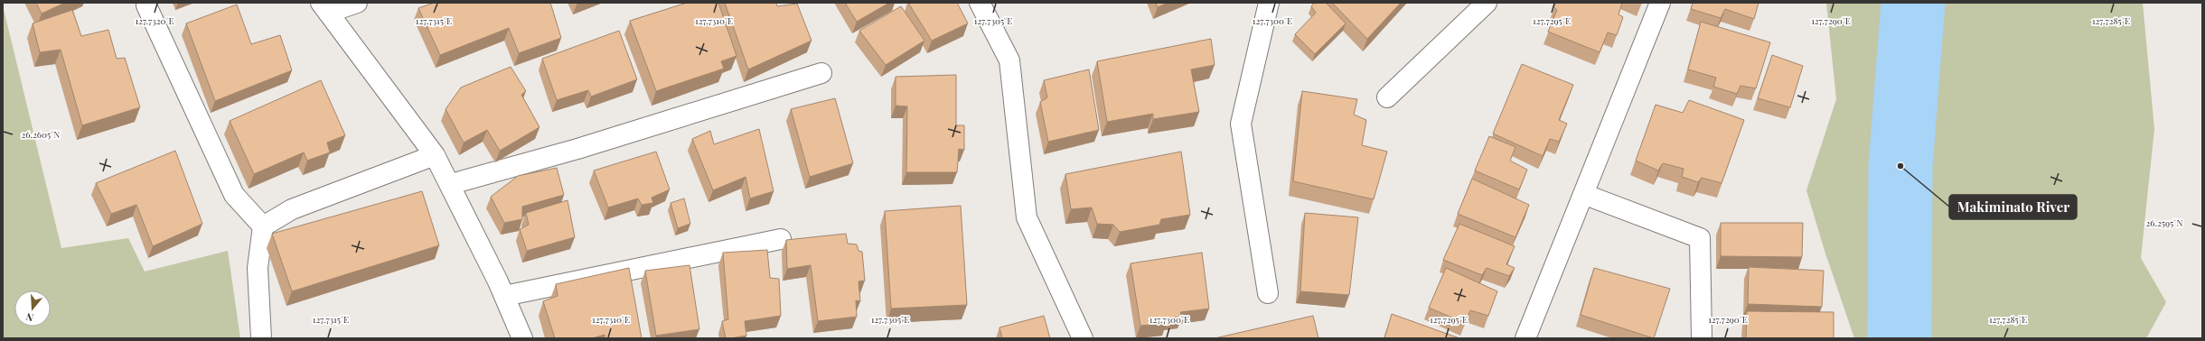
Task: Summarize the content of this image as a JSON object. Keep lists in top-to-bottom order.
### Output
{
  "places": ["Makiminato River"],
  "north": "bottom",
  "coordinates": [
    "127.7320°E",
    "127.7315°E",
    "127.7310°E",
    "127.7305°E",
    "127.7300°E",
    "127.7295°E",
    "127.7290°E",
    "127.7285°E",
    "26.2605°N",
    "26.2595°N"
  ]
}
